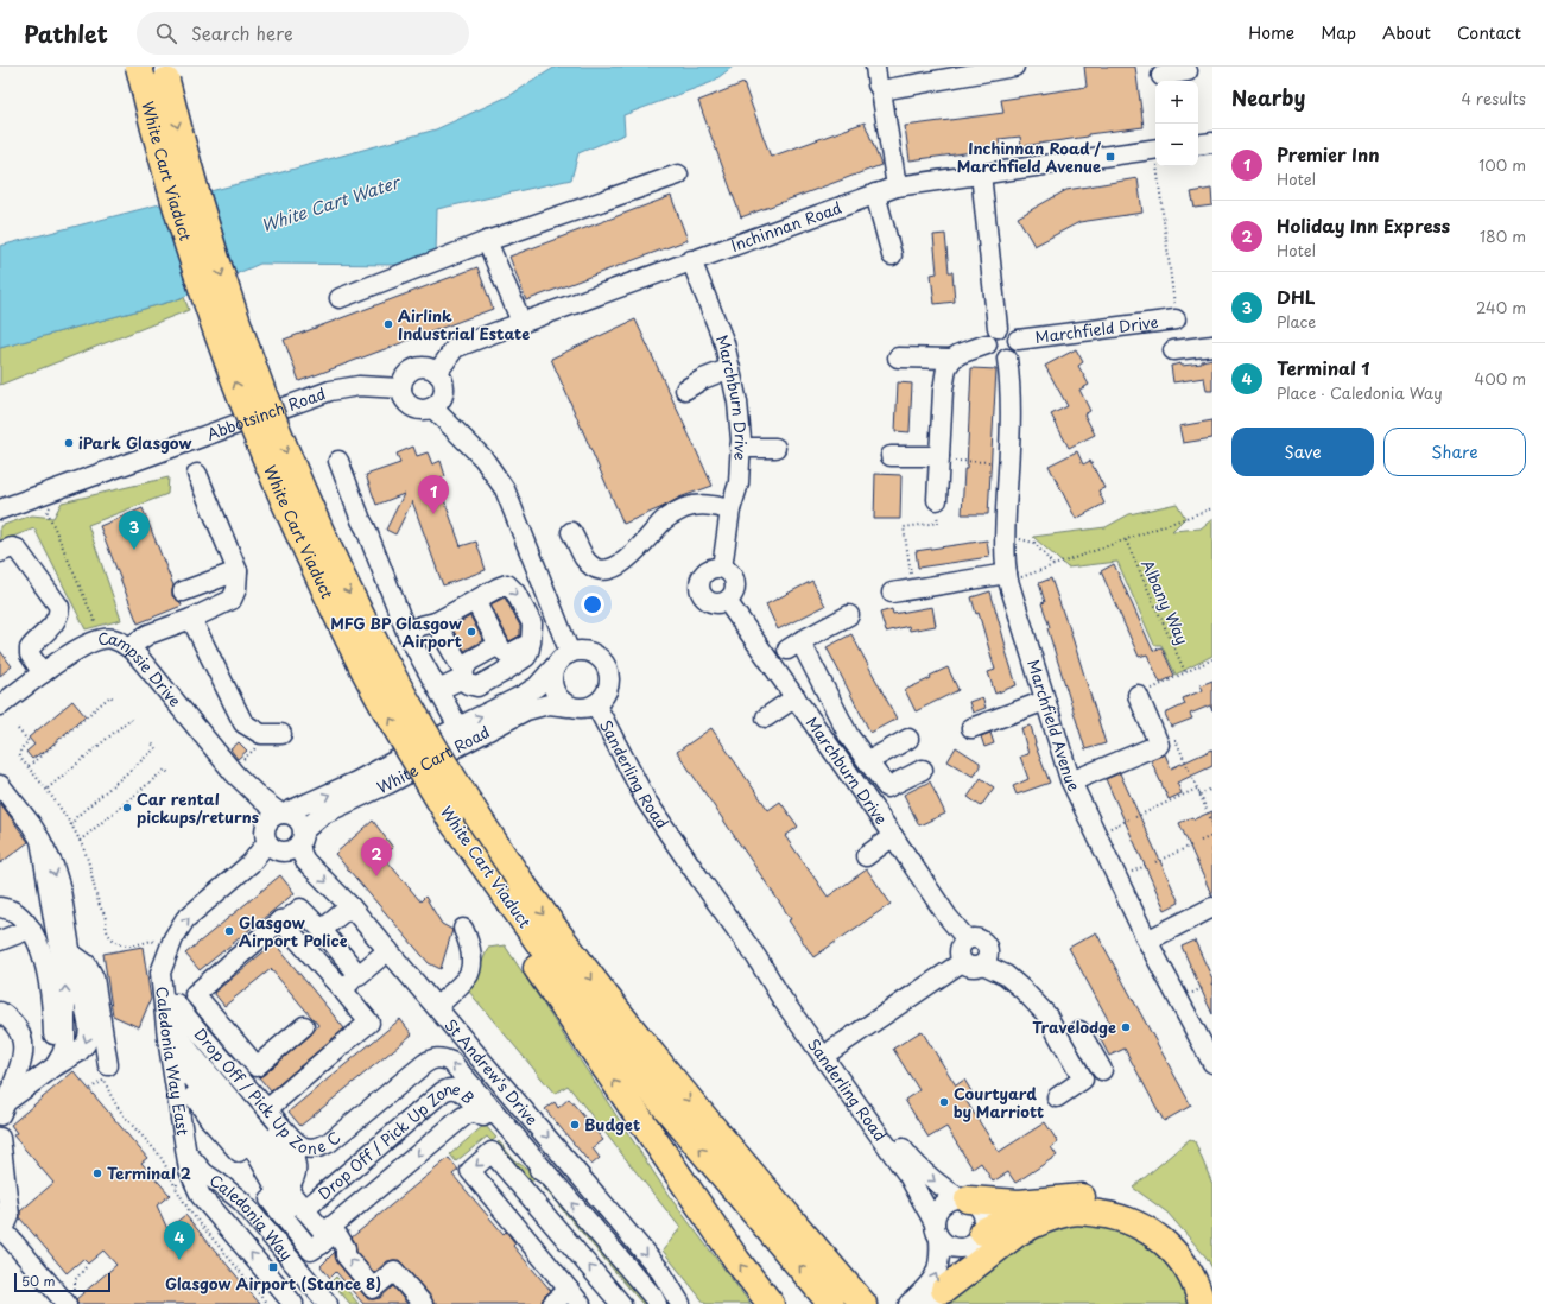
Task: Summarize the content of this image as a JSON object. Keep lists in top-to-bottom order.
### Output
{
  "streets": {
    "highway": ["White Cart Viaduct"],
    "street": [
      "Inchinnan Road",
      "Marchfield Drive",
      "Marchburn Drive",
      "Abbotsinch Road",
      "Campsie Drive",
      "Marchfield Avenue",
      "White Cart Road",
      "Sanderling Road",
      "Caledonia Way East",
      "St Andrew's Drive",
      "Drop Off / Pick Up Zone C",
      "Drop Off / Pick Up Zone B",
      "Caledonia Way"
    ],
    "path": ["Albany Way"]
  },
  "crossings": [
    ["Inchinnan Road", "Marchburn Drive"],
    ["Inchinnan Road", "Abbotsinch Road"],
    ["Marchfield Drive", "Marchfield Avenue"],
    ["Campsie Drive", "White Cart Road"],
    ["Campsie Drive", "Caledonia Way East"],
    ["Campsie Drive", "St Andrew's Drive"],
    ["White Cart Road", "Sanderling Road"],
    ["White Cart Road", "Caledonia Way East"],
    ["White Cart Road", "St Andrew's Drive"],
    ["Caledonia Way East", "St Andrew's Drive"],
    ["Caledonia Way East", "Caledonia Way"]
  ],
  "water": ["White Cart Water"],
  "places": {
    "transit": ["Inchinnan Road / Marchfield Avenue", "Glasgow Airport (Stance 8)"],
    "other": [
      "Airlink Industrial Estate",
      "iPark Glasgow",
      "MFG BP Glasgow Airport",
      "Car rental pickups/returns",
      "Glasgow Airport Police",
      "Travelodge",
      "Courtyard by Marriott",
      "Budget",
      "Terminal 2"
    ]
  },
  "scale_bar": "50 m",
  "page": {
    "header": "Pathlet",
    "search": "Search here",
    "nav": [
      "Home",
      "Map",
      "About",
      "Contact"
    ],
    "heading": ["Nearby", "4 results"],
    "map_buttons": ["+", "−"],
    "list": [
      {
        "mark": "1",
        "name": "Premier Inn",
        "note": "Hotel",
        "value": "100 m"
      },
      {
        "mark": "2",
        "name": "Holiday Inn Express",
        "note": "Hotel",
        "value": "180 m"
      },
      {
        "mark": "3",
        "name": "DHL",
        "note": "Place",
        "value": "240 m"
      },
      {
        "mark": "4",
        "name": "Terminal 1",
        "note": "Place · Caledonia Way",
        "value": "400 m"
      }
    ],
    "buttons": ["Save", "Share"],
    "pins": [
      "1",
      "3",
      "2",
      "4"
    ],
    "scale": "50 m"
  }
}
